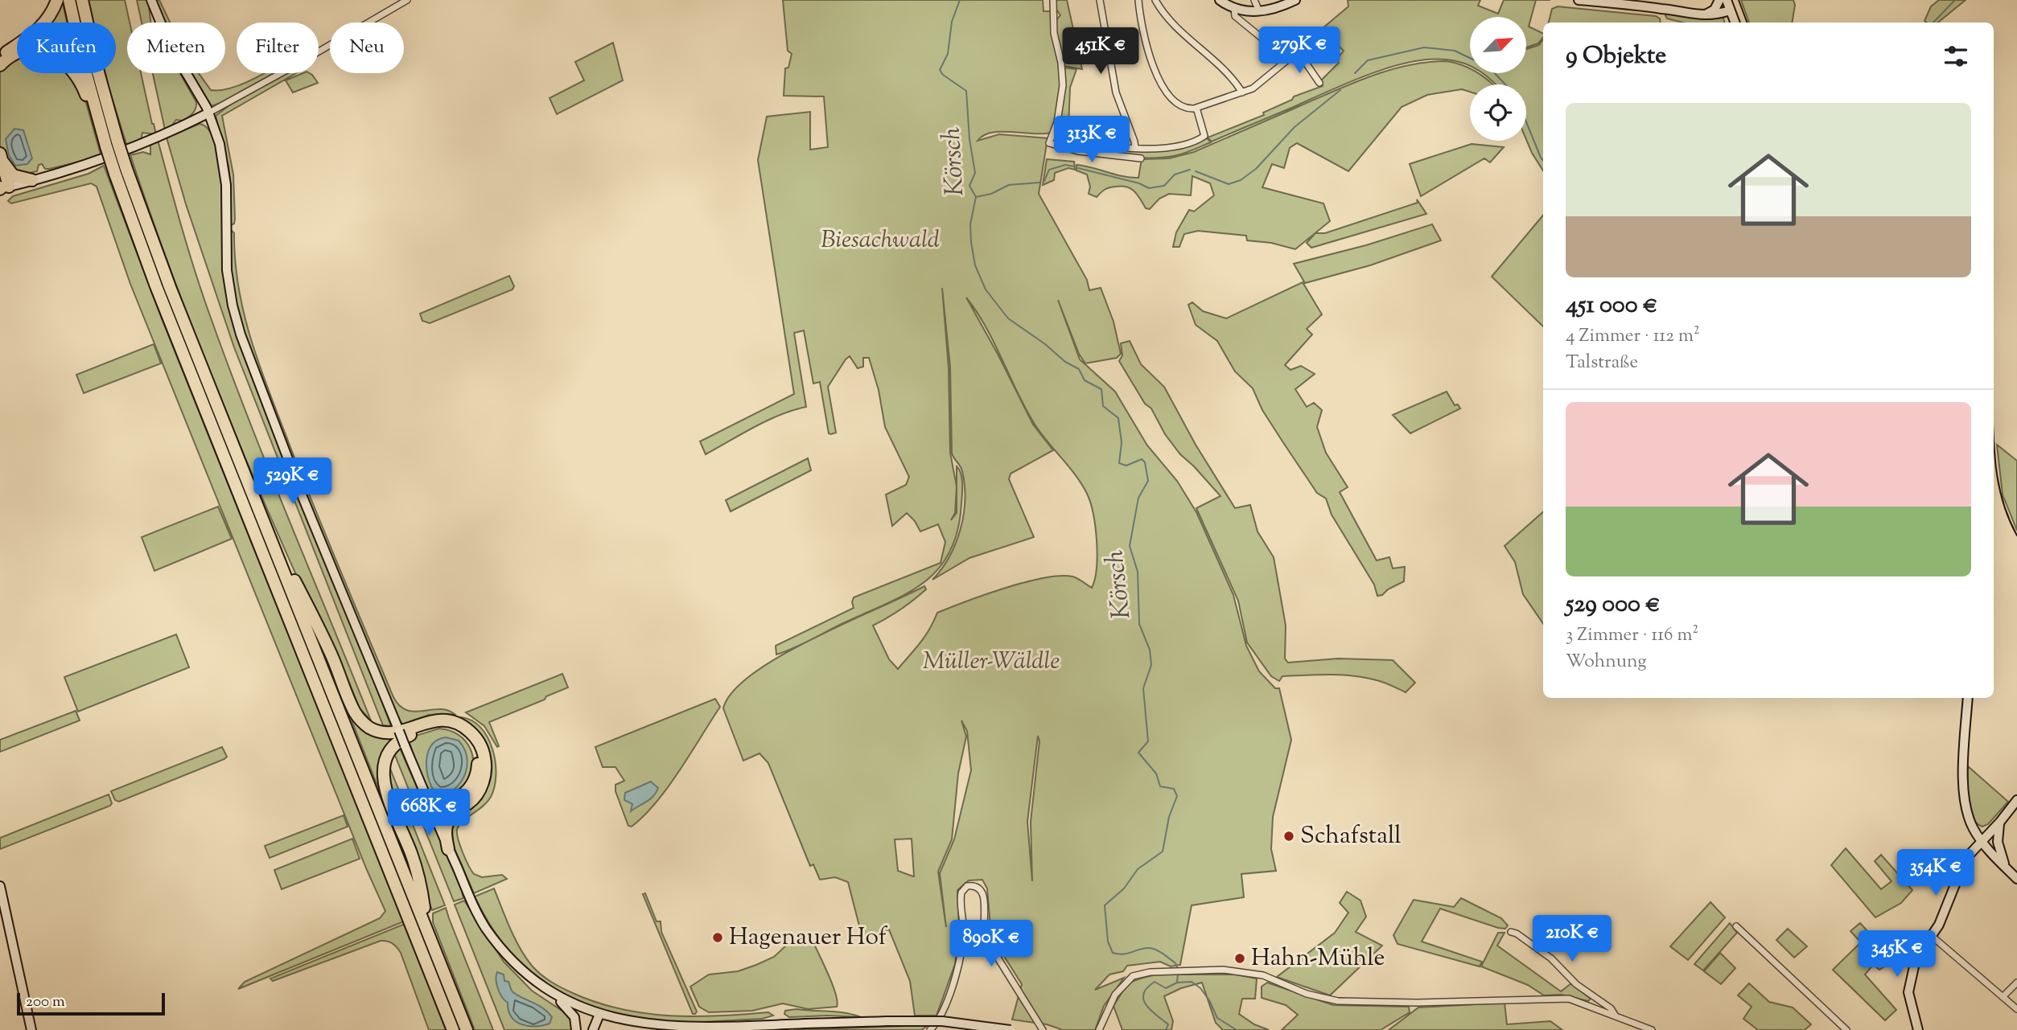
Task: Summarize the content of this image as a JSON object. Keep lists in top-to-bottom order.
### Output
{
  "water": ["Körsch"],
  "parks": ["Biesachwald", "Müller-Wäldle"],
  "places": ["Schafstall", "Hagenauer Hof", "Hahn-Mühle"],
  "scale_bar": "200 m",
  "north": "top right",
  "page": {
    "chip": [
      "Kaufen",
      "Mieten",
      "Filter",
      "Neu"
    ],
    "heading": "9 Objekte",
    "price": [
      "279K €",
      "451K €",
      "313K €",
      "529K €",
      "668K €",
      "354K €",
      "210K €",
      "890K €",
      "345K €"
    ],
    "list": [
      {
        "name": "451 000 €",
        "note": "4 Zimmer · 112 m² · Talstraße"
      },
      {
        "name": "529 000 €",
        "note": "3 Zimmer · 116 m² · Wohnung"
      }
    ],
    "scale": "200 m"
  }
}
